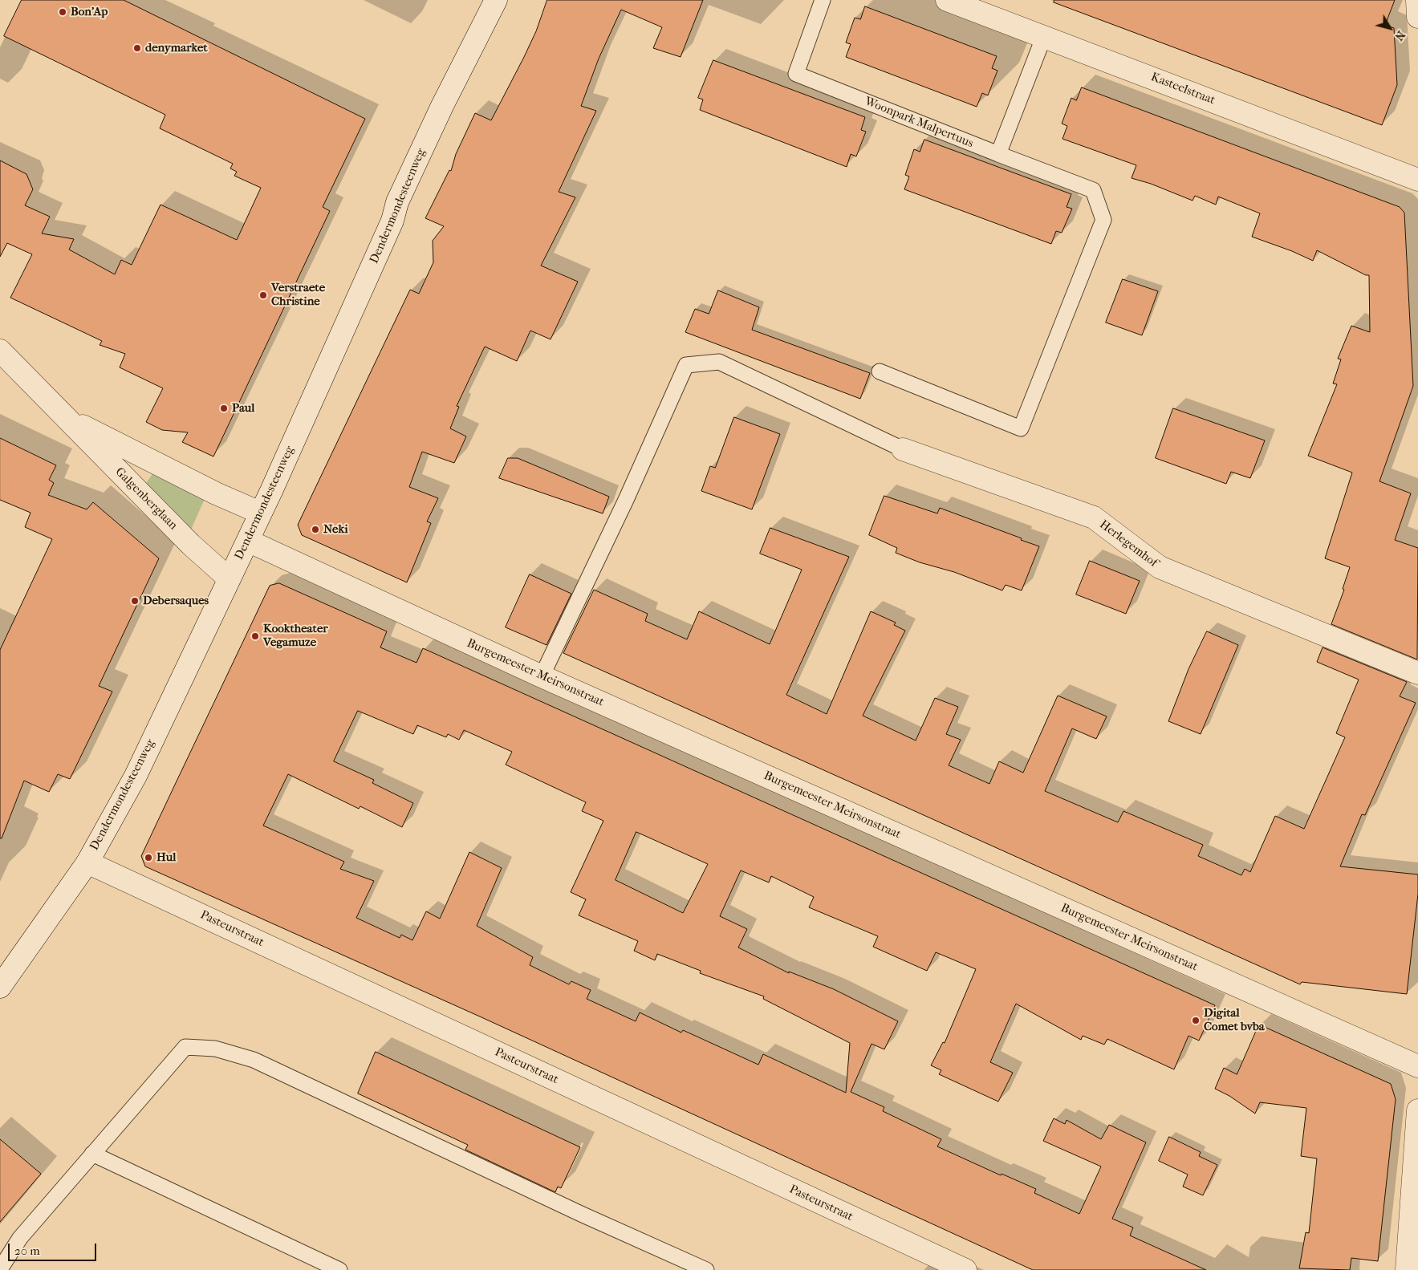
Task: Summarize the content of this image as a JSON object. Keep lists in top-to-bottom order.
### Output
{
  "streets": {
    "street": [
      "Kasteelstraat",
      "Dendermondesteenweg",
      "Galgenberglaan",
      "Herlegemhof",
      "Burgemeester Meirsonstraat",
      "Pasteurstraat"
    ],
    "lane": ["Woonpark Malpertuus"]
  },
  "crossings": [
    ["Dendermondesteenweg", "Galgenberglaan"],
    ["Dendermondesteenweg", "Burgemeester Meirsonstraat"],
    ["Dendermondesteenweg", "Pasteurstraat"]
  ],
  "places": [
    "Bon'Ap",
    "denymarket",
    "Verstraete Christine",
    "Paul",
    "Neki",
    "Debersaques",
    "Kooktheater Vegamuze",
    "Hul",
    "Digital Comet bvba"
  ],
  "scale_bar": "20 m",
  "north": "bottom right"
}
